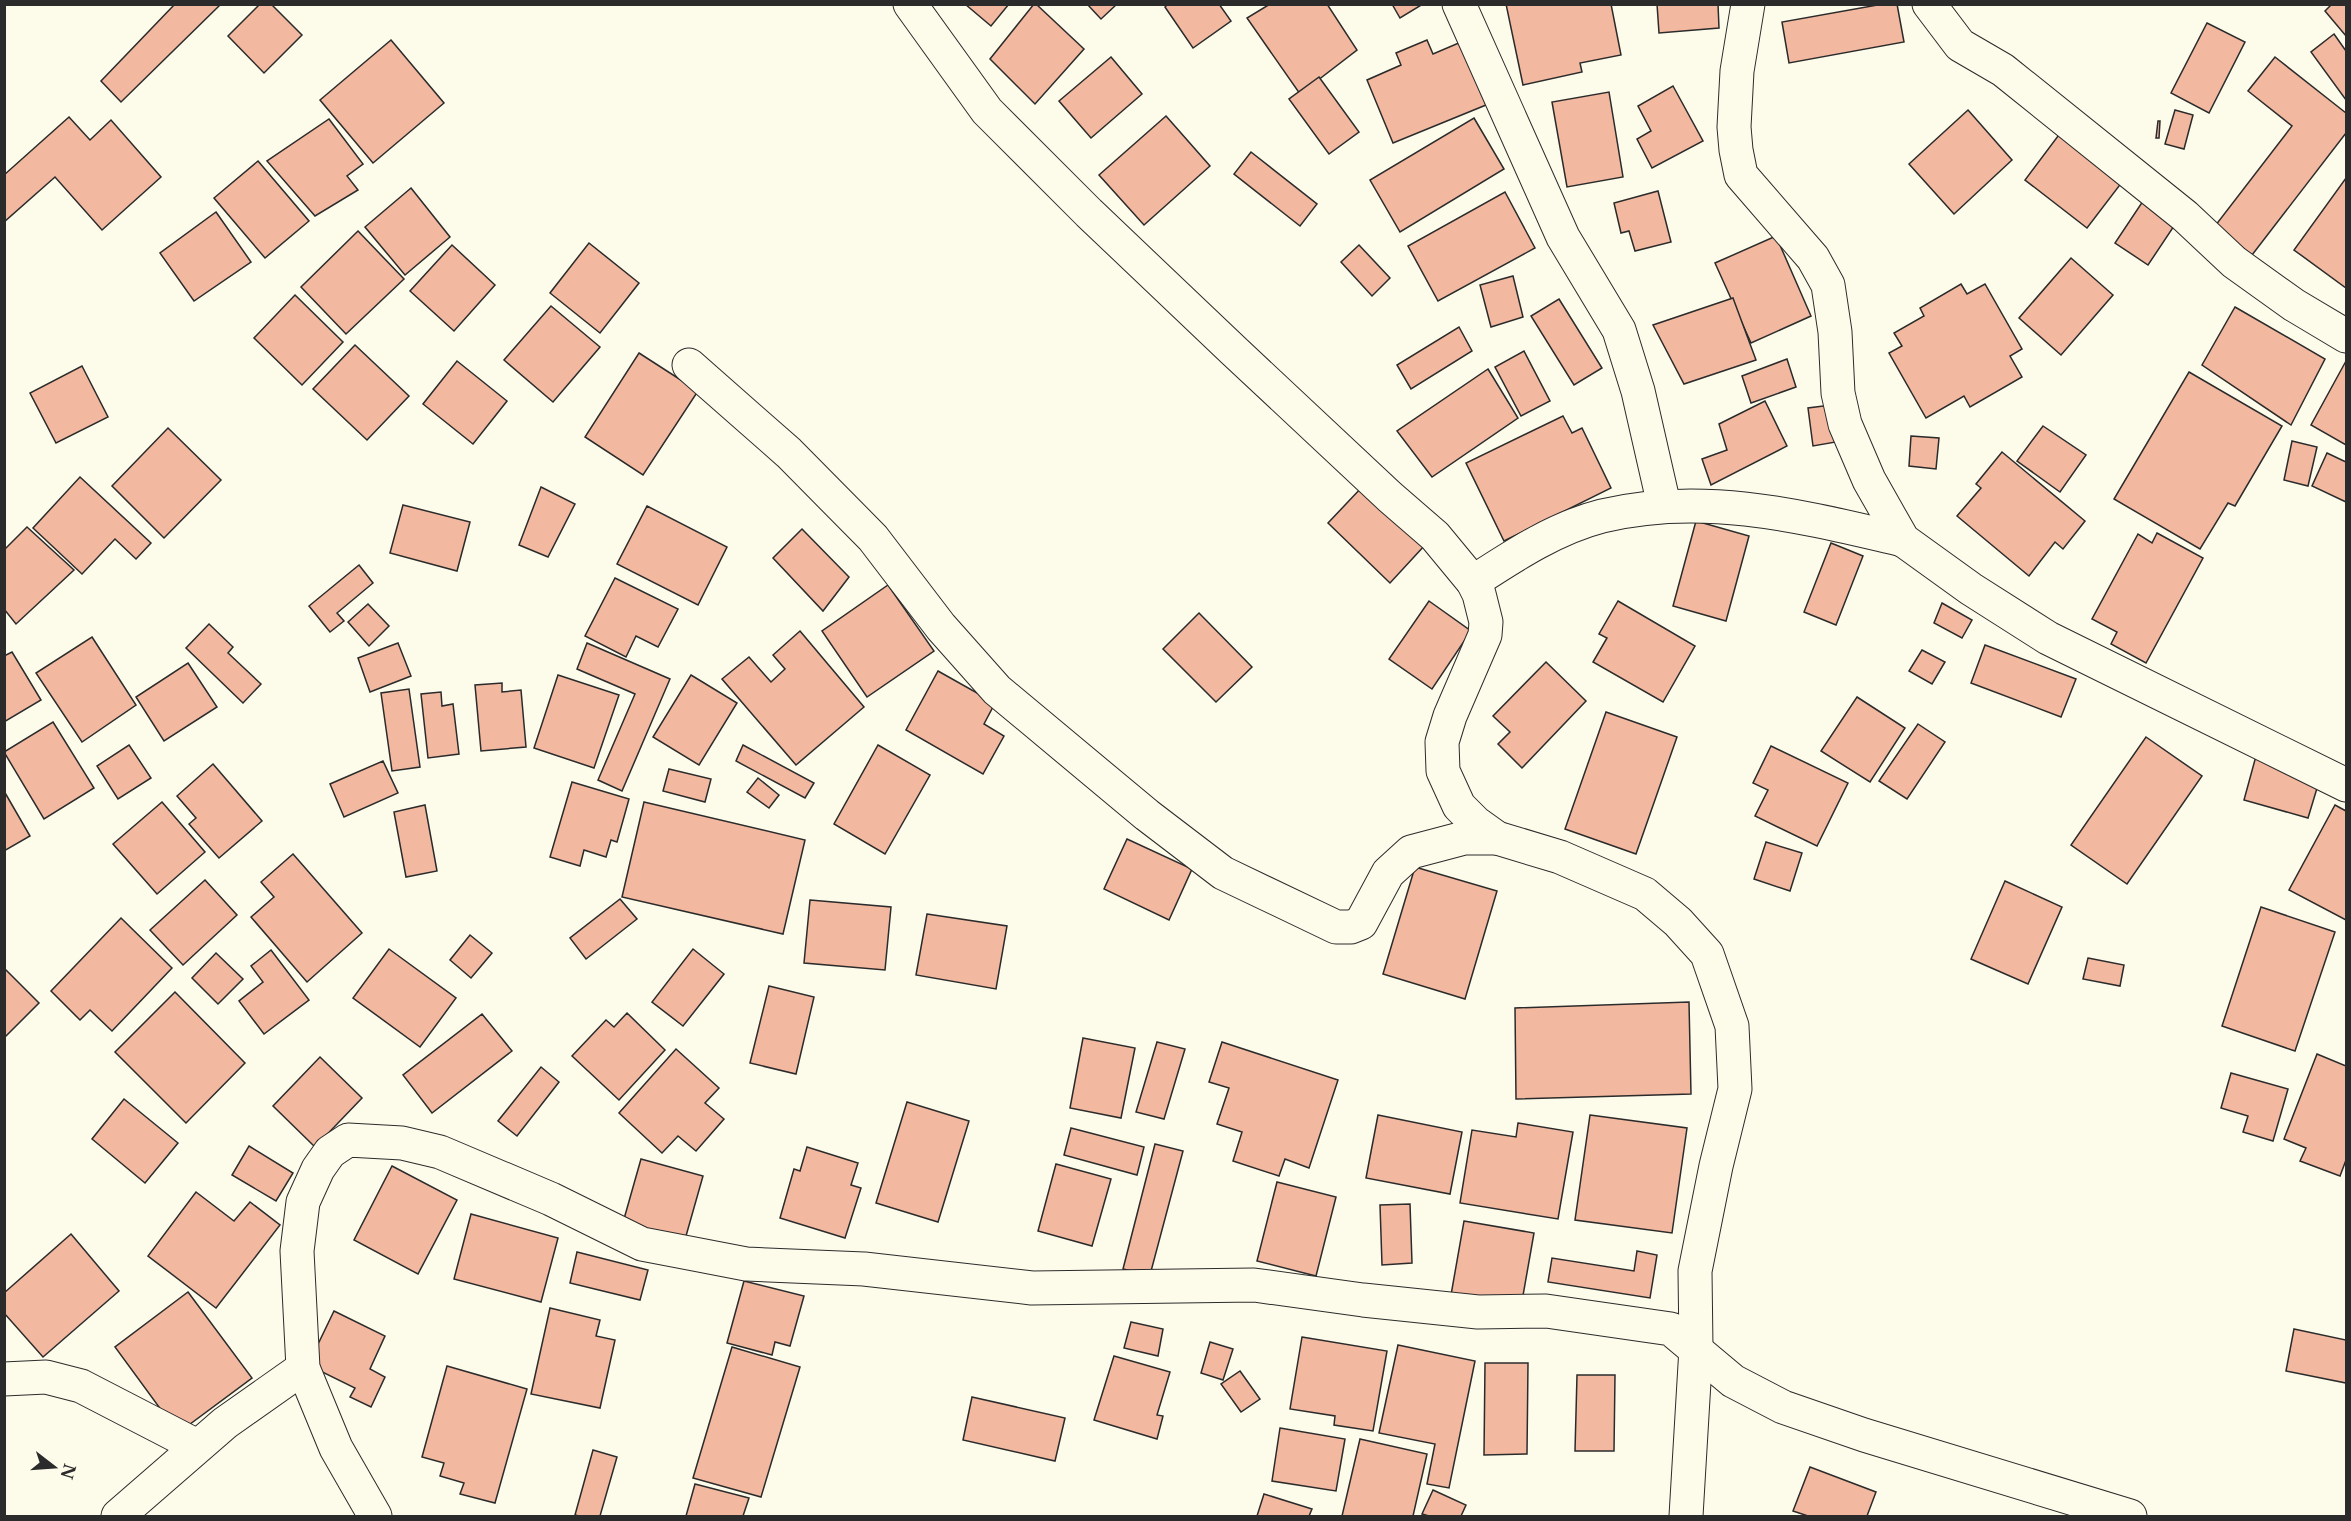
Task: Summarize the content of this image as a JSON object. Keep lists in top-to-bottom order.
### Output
{
  "north": "right"
}
